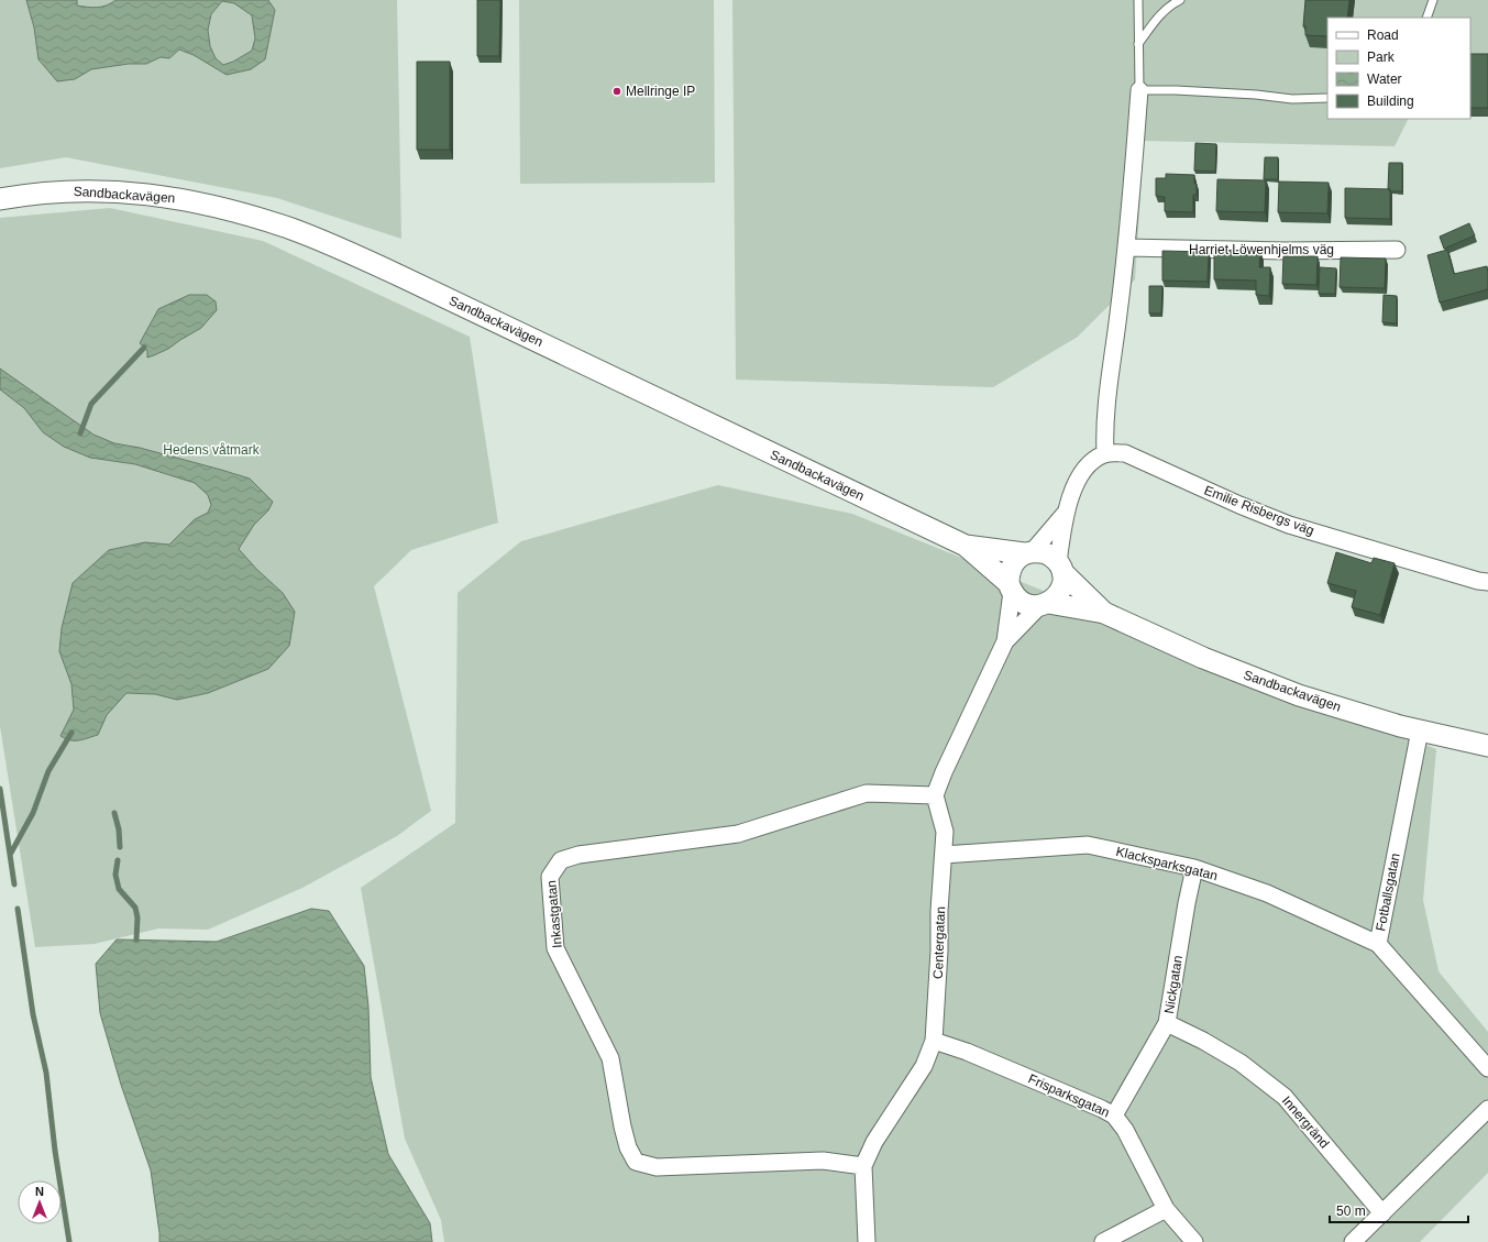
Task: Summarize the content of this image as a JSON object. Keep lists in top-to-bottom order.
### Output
{
  "streets": {
    "street": [
      "Sandbackavägen",
      "Harriet Löwenhjelms väg",
      "Emilie Risbergs väg",
      "Klacksparksgatan",
      "Fotballsgatan",
      "Inkastgatan",
      "Centergatan",
      "Nickgatan",
      "Frisparksgatan",
      "Innergränd"
    ]
  },
  "crossings": [
    ["Sandbackavägen", "Fotballsgatan"],
    ["Klacksparksgatan", "Fotballsgatan"],
    ["Klacksparksgatan", "Centergatan"],
    ["Klacksparksgatan", "Nickgatan"],
    ["Inkastgatan", "Centergatan"],
    ["Centergatan", "Frisparksgatan"],
    ["Nickgatan", "Frisparksgatan"],
    ["Nickgatan", "Innergränd"]
  ],
  "parks": ["Hedens våtmark"],
  "places": ["Mellringe IP"],
  "legend": [
    "Road",
    "Park",
    "Water",
    "Building"
  ],
  "scale_bar": "50 m",
  "north": "top"
}
